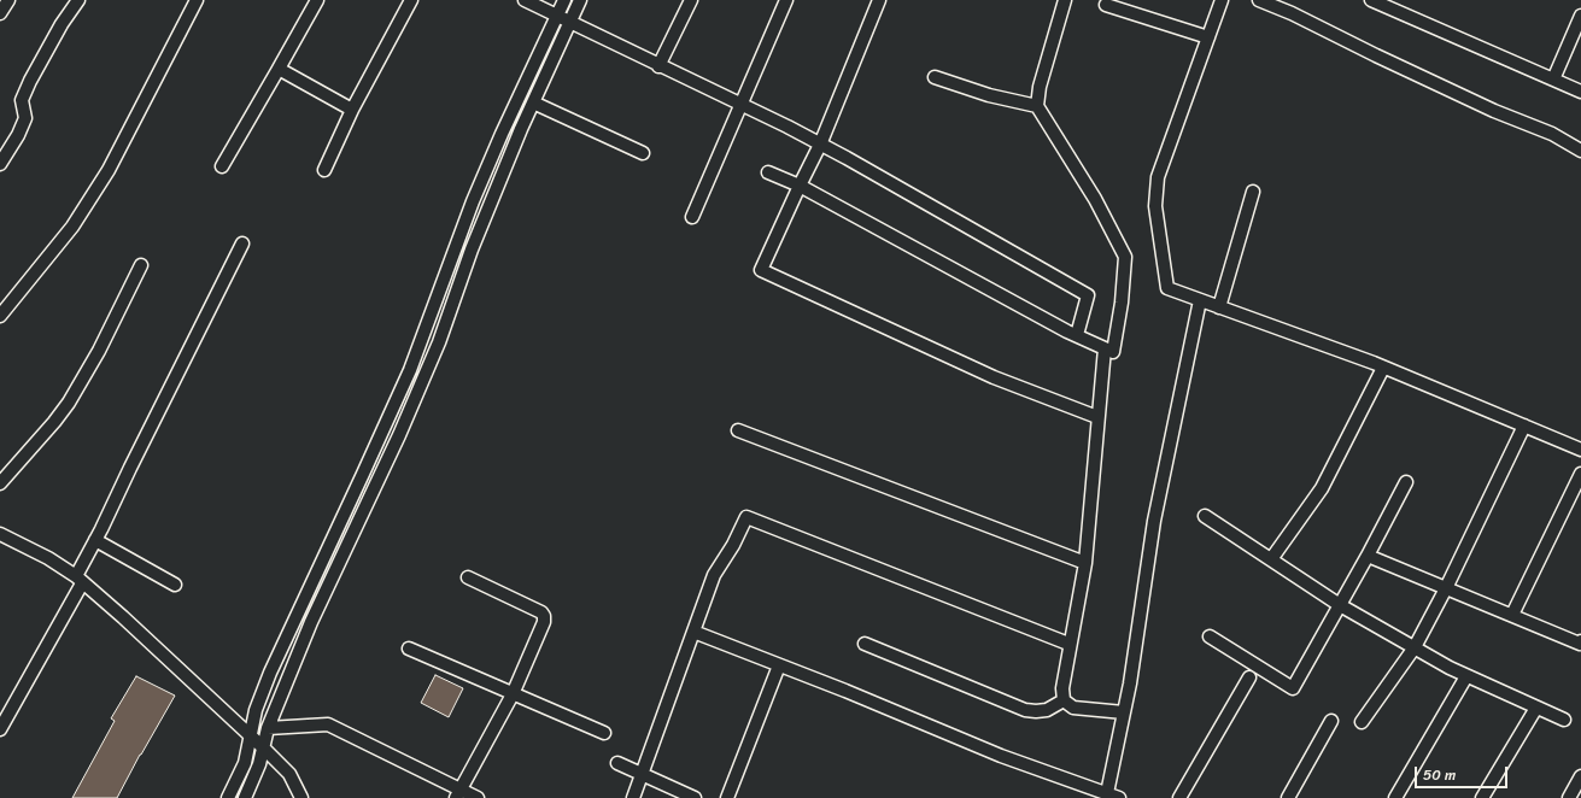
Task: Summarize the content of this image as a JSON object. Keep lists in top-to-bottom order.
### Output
{
  "scale_bar": "50 m"
}
